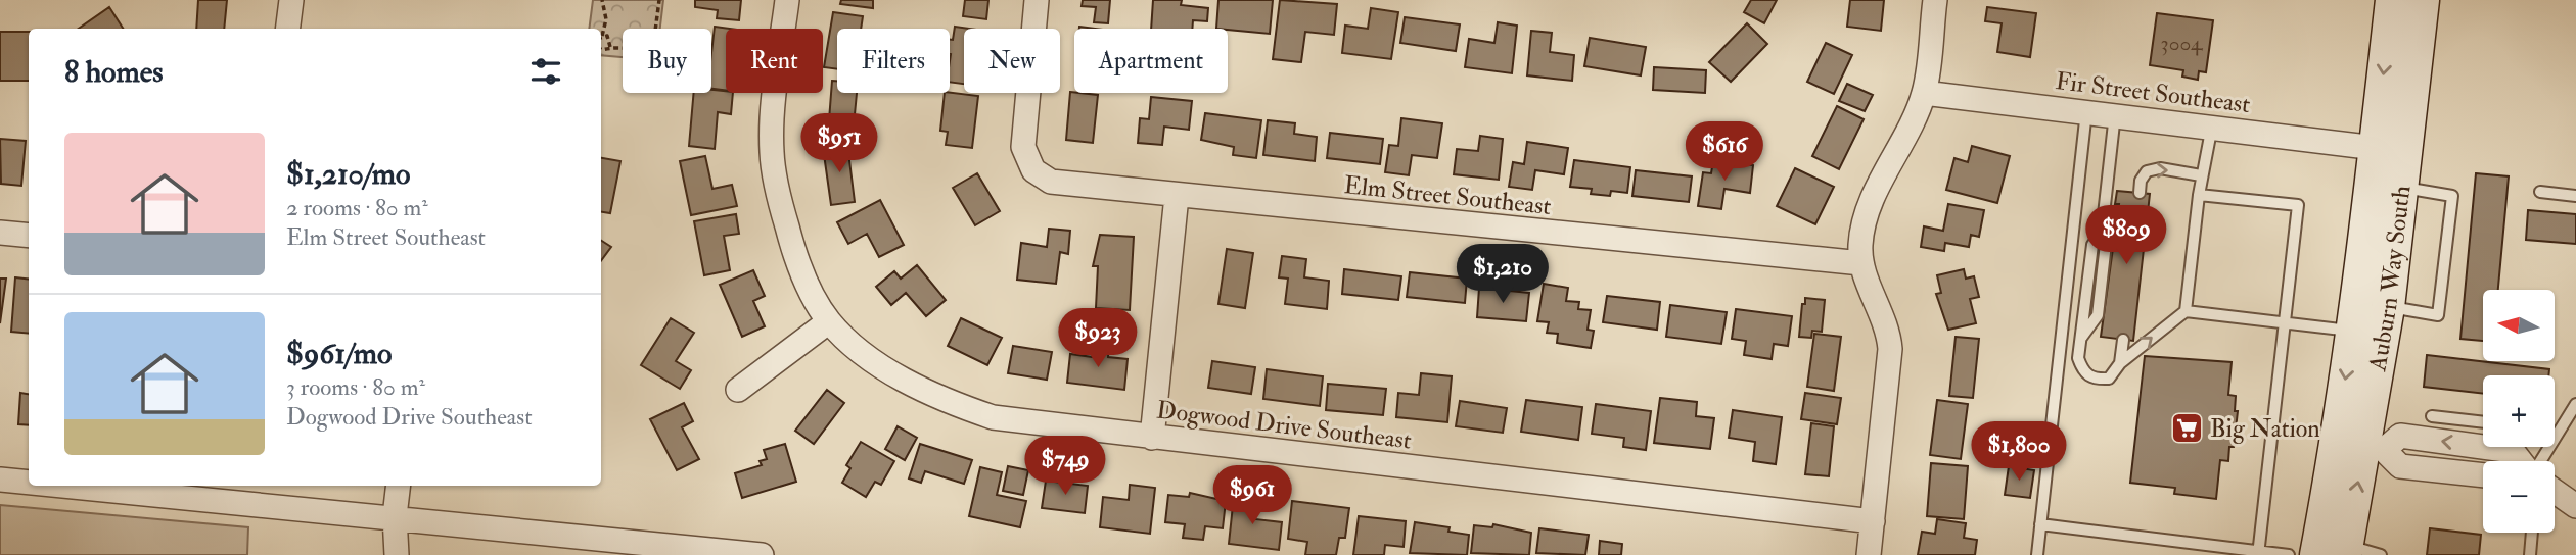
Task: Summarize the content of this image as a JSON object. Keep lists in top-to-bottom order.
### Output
{
  "streets": {
    "main road": ["Auburn Way South"],
    "street": ["Fir Street Southeast", "Elm Street Southeast", "Dogwood Drive Southeast"]
  },
  "crossings": [
    ["Fir Street Southeast", "Auburn Way South"]
  ],
  "places": {
    "supermarket": ["Big Nation"]
  },
  "house_numbers": ["3004"],
  "north": "left",
  "page": {
    "chip": [
      "Buy",
      "Rent",
      "Filters",
      "New",
      "Apartment"
    ],
    "heading": "8 homes",
    "price": [
      "$951",
      "$616",
      "$809",
      "$1,210",
      "$923",
      "$1,800",
      "$749",
      "$961"
    ],
    "list": [
      {
        "name": "$1,210/mo",
        "note": "2 rooms · 80 m² · Elm Street Southeast"
      },
      {
        "name": "$961/mo",
        "note": "3 rooms · 80 m² · Dogwood Drive Southeast"
      }
    ],
    "map_buttons": ["+", "−"]
  }
}
